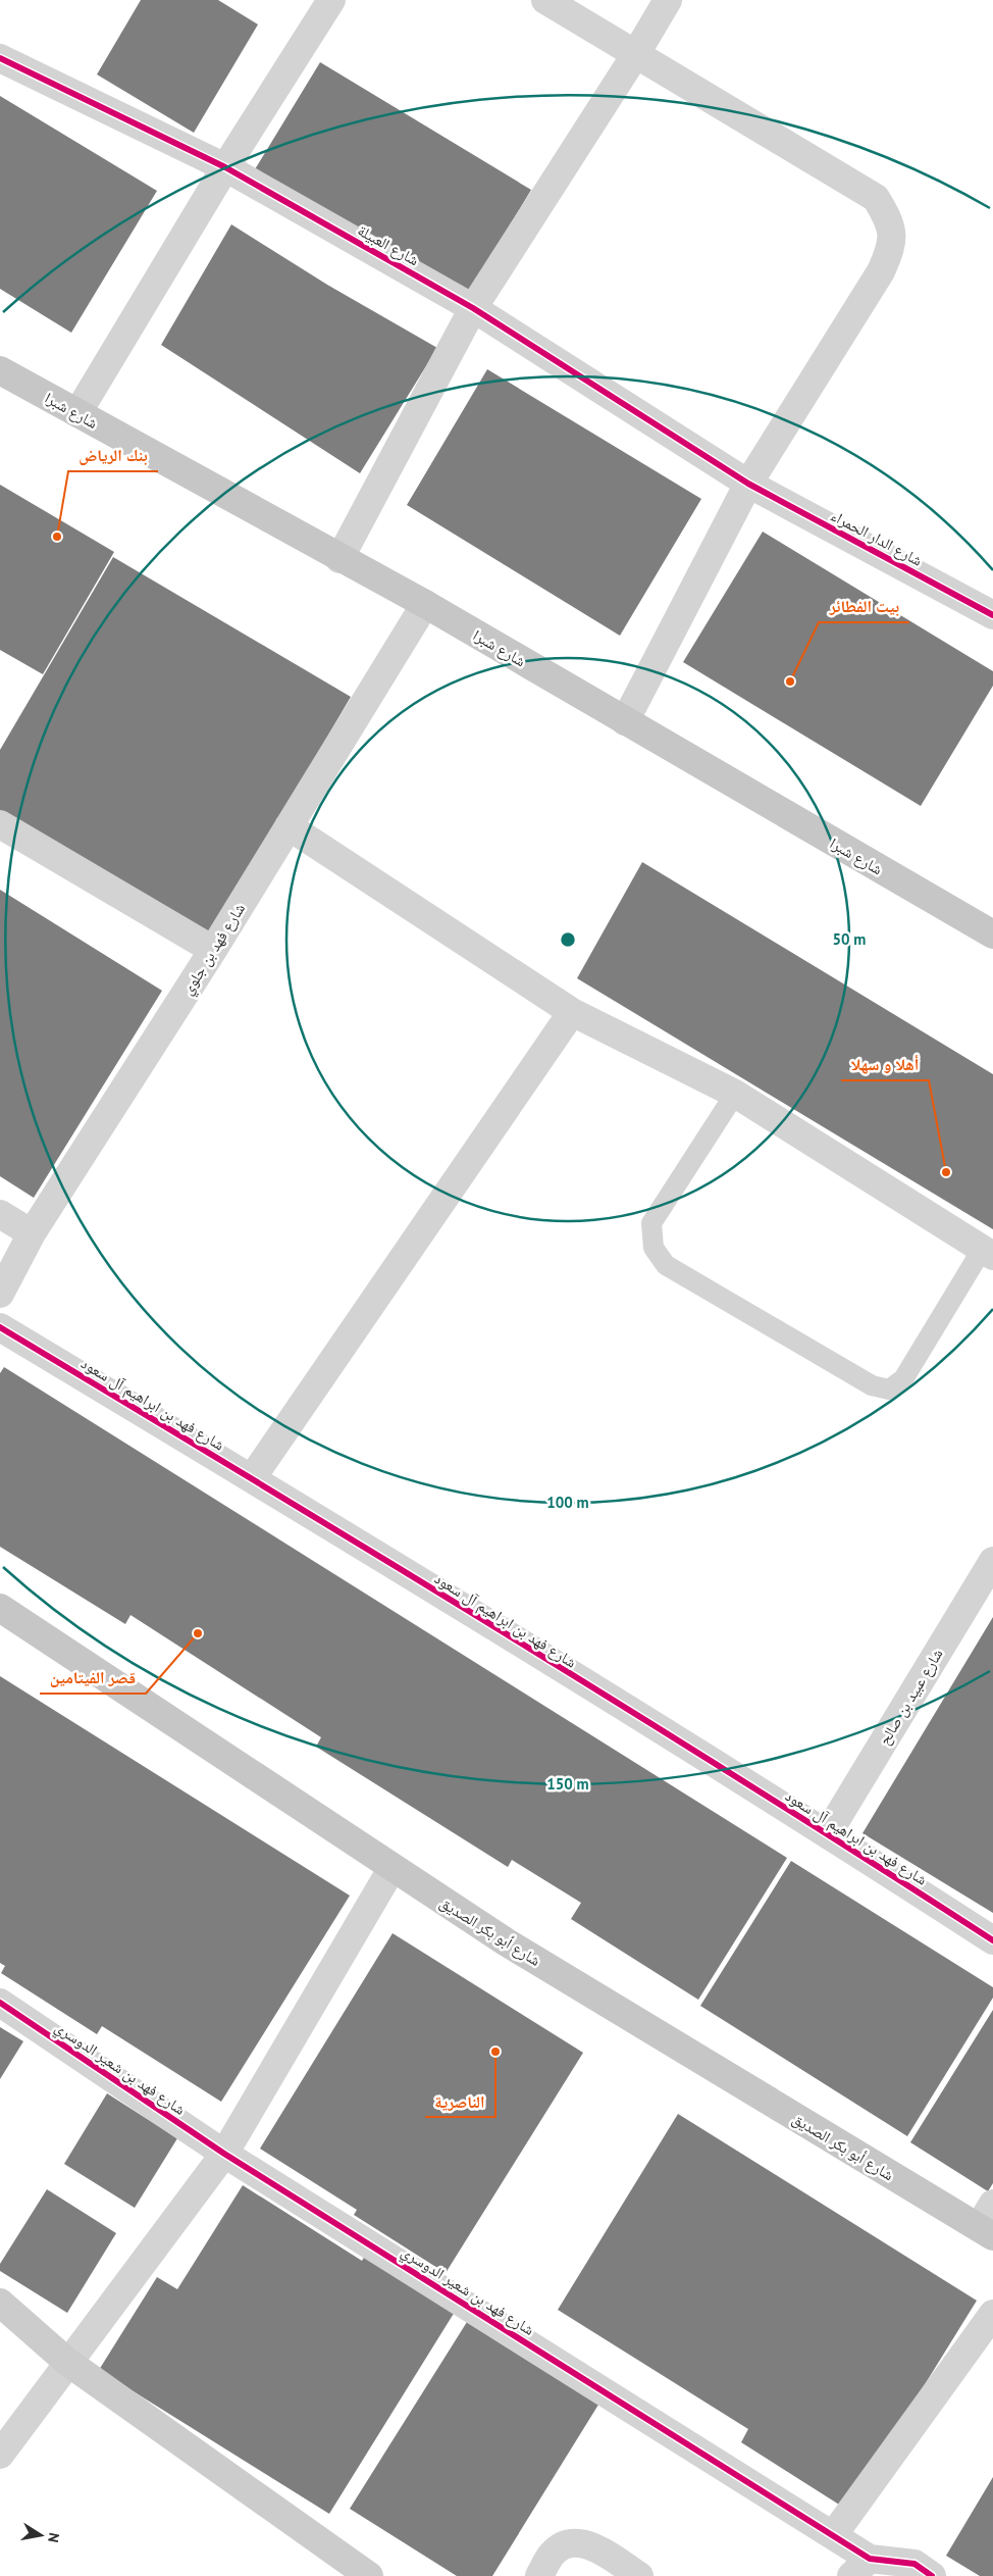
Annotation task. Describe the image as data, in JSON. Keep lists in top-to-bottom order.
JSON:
{
  "streets": {
    "main road": ["شارع شبرا", "شارع أبو بكر الصديق"],
    "street": [
      "شارع العبيلة",
      "شارع الدار الحمراء",
      "شارع فهد بن جلوي",
      "شارع فهد بن ابراهيم آل سعود",
      "شارع عبيد بن صالح",
      "شارع فهد بن شعير الدوسري"
    ]
  },
  "crossings": [
    ["شارع العبيلة", "شارع الدار الحمراء"],
    ["شارع شبرا", "شارع فهد بن جلوي"],
    ["شارع فهد بن ابراهيم آل سعود", "شارع عبيد بن صالح"]
  ],
  "places": [
    "بنك الرياض",
    "بيت الفطائر",
    "أهلا و سهلا",
    "قصر الفيتامين",
    "الناصرية"
  ],
  "north": "right",
  "rings": ["50 m", "100 m", "150 m"]
}
